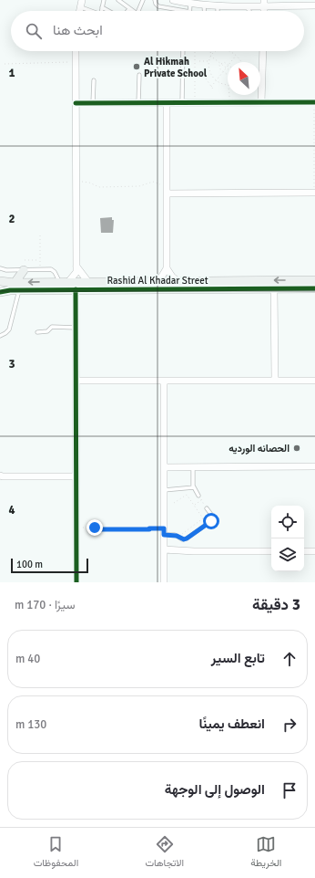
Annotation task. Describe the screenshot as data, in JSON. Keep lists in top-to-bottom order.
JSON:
{
  "streets": {
    "street": ["Rashid Al Khadar Street"]
  },
  "places": ["Al Hikmah Private School", "الحصانه الورديه"],
  "scale_bar": "100 m",
  "north": "top left",
  "page": {
    "search": "ابحث هنا",
    "scale": "100 m",
    "heading": ["3 دقيقة", "سيرًا · 170 m"],
    "list": [
      ["تابع السير", "40 m"],
      ["انعطف يمينًا", "130 m"],
      "الوصول إلى الوجهة"
    ],
    "nav": ["الخريطة", "الاتجاهات", "المحفوظات"]
  },
  "grid": {
    "rows": [
      "1",
      "2",
      "3",
      "4"
    ]
  }
}
